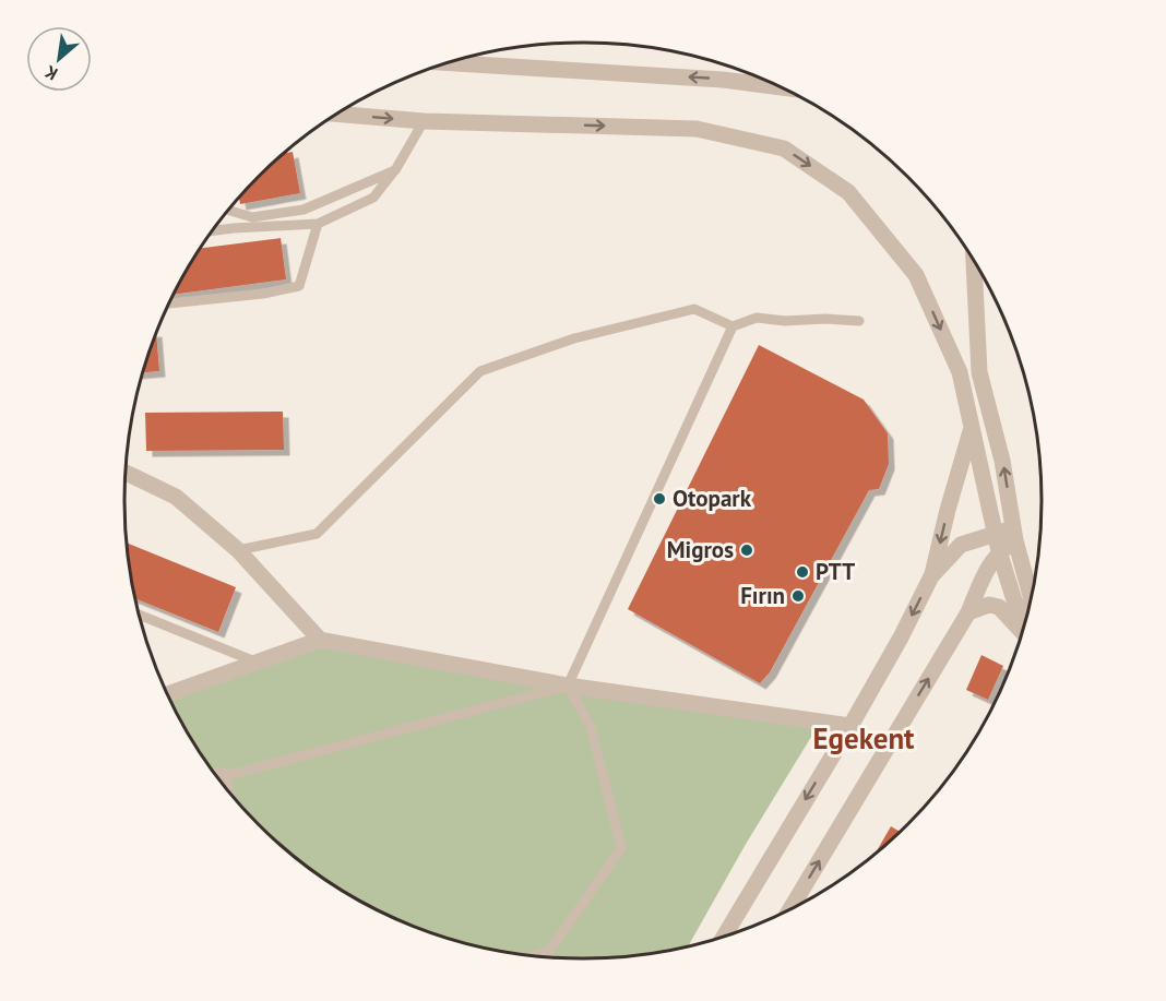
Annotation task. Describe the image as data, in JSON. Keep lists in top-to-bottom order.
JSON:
{
  "districts": ["Egekent"],
  "places": [
    "Otopark",
    "Migros",
    "PTT",
    "Fırın"
  ],
  "north": "bottom left"
}
